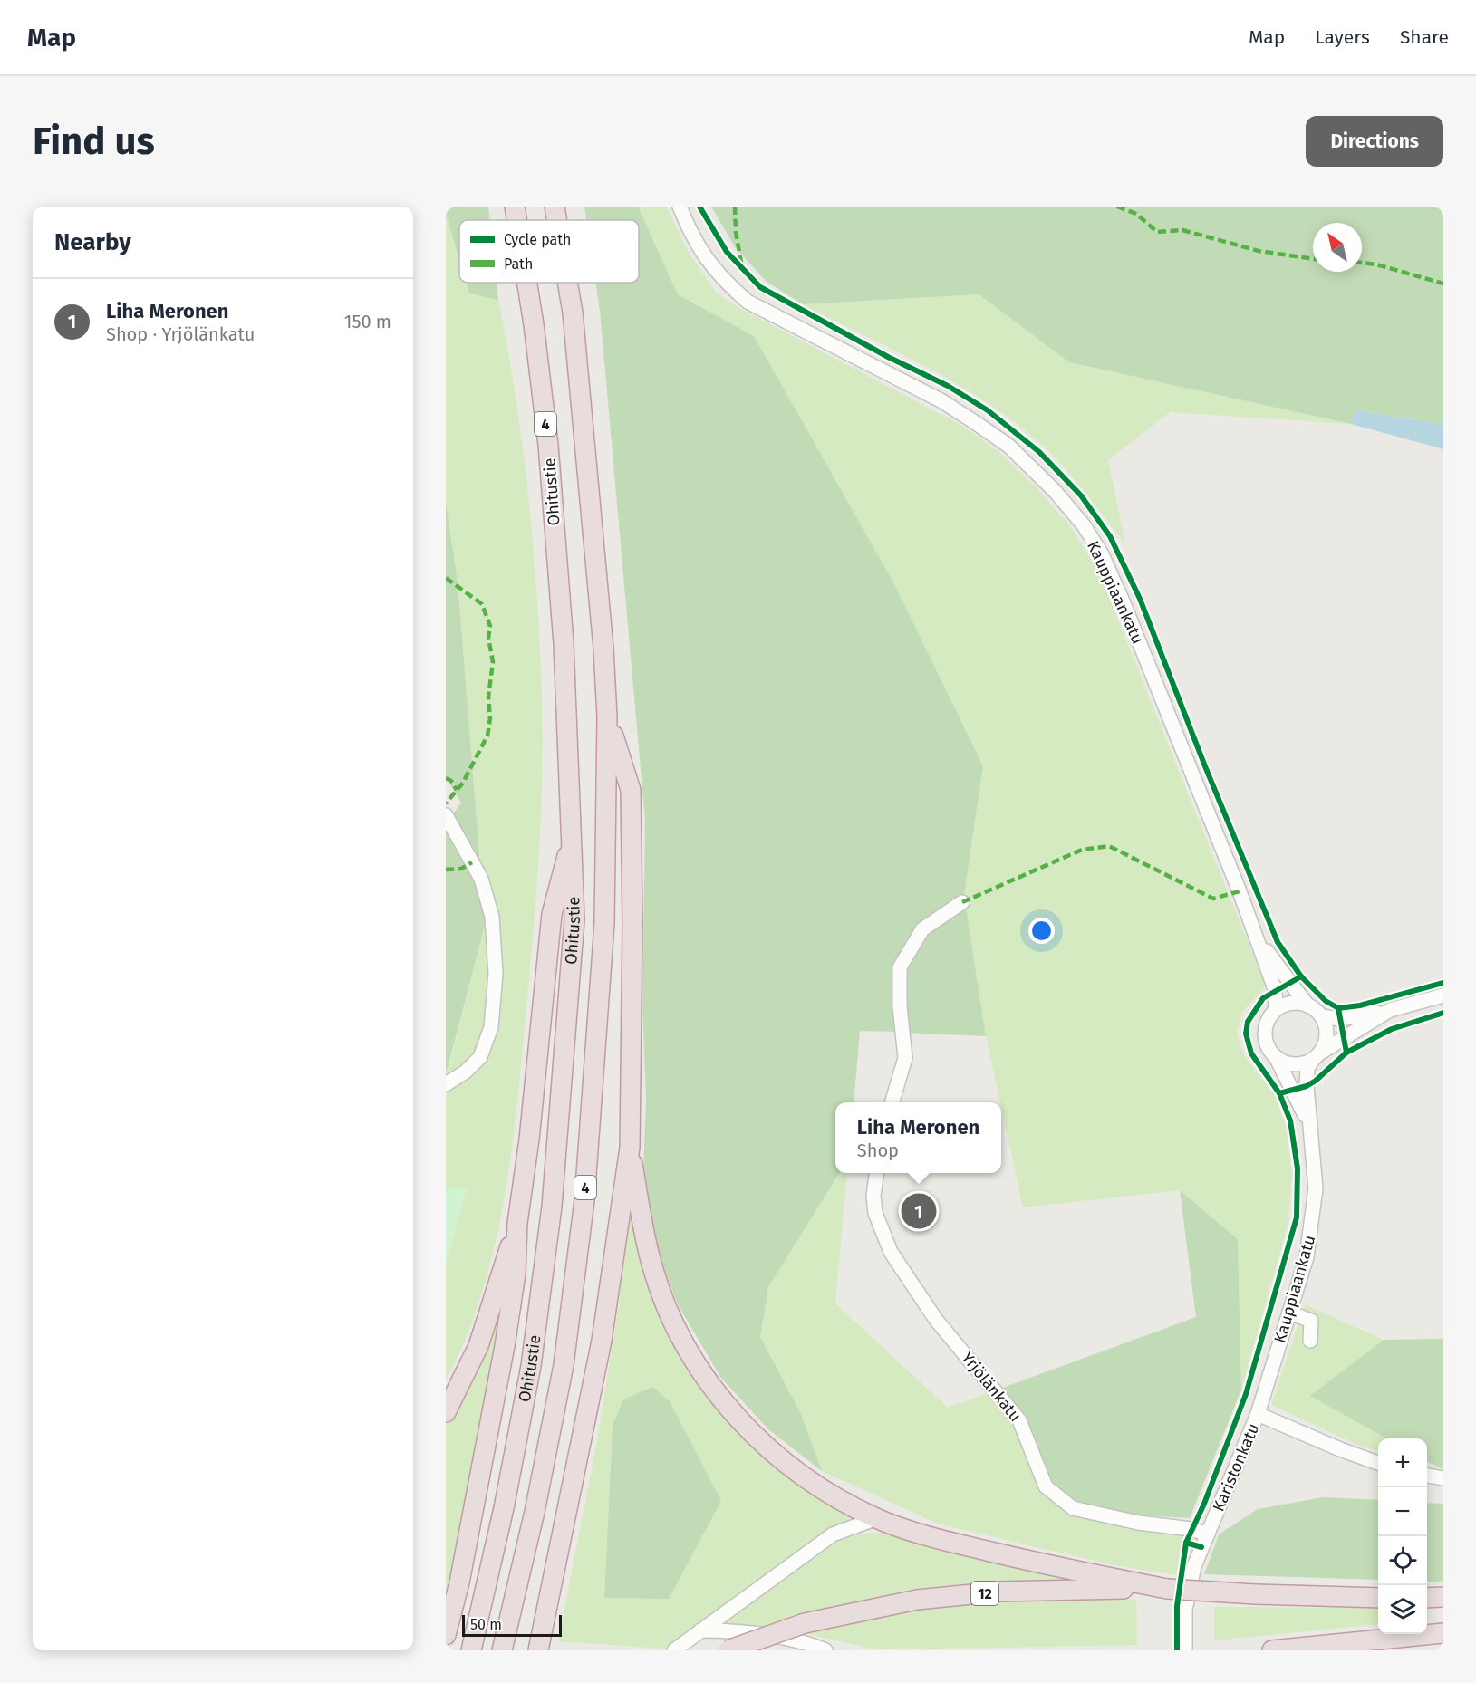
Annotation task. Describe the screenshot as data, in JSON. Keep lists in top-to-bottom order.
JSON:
{
  "streets": {
    "highway": ["4", "Ohitustie", "12"],
    "street": ["Kauppiaankatu", "Yrjölänkatu", "Karistonkatu"]
  },
  "crossings": [
    ["Kauppiaankatu", "Karistonkatu"],
    ["Yrjölänkatu", "Karistonkatu"]
  ],
  "legend": ["Cycle path", "Path"],
  "scale_bar": "50 m",
  "north": "top left",
  "page": {
    "header": "Map",
    "nav": ["Map", "Layers", "Share"],
    "buttons": "Directions",
    "title": "Find us",
    "heading": "Nearby",
    "list": [
      {
        "mark": "1",
        "name": "Liha Meronen",
        "note": "Shop · Yrjölänkatu",
        "value": "150 m"
      }
    ],
    "popup": ["Liha Meronen", "Shop"],
    "pins": "1",
    "map_buttons": ["+", "−"],
    "scale": "50 m"
  }
}
